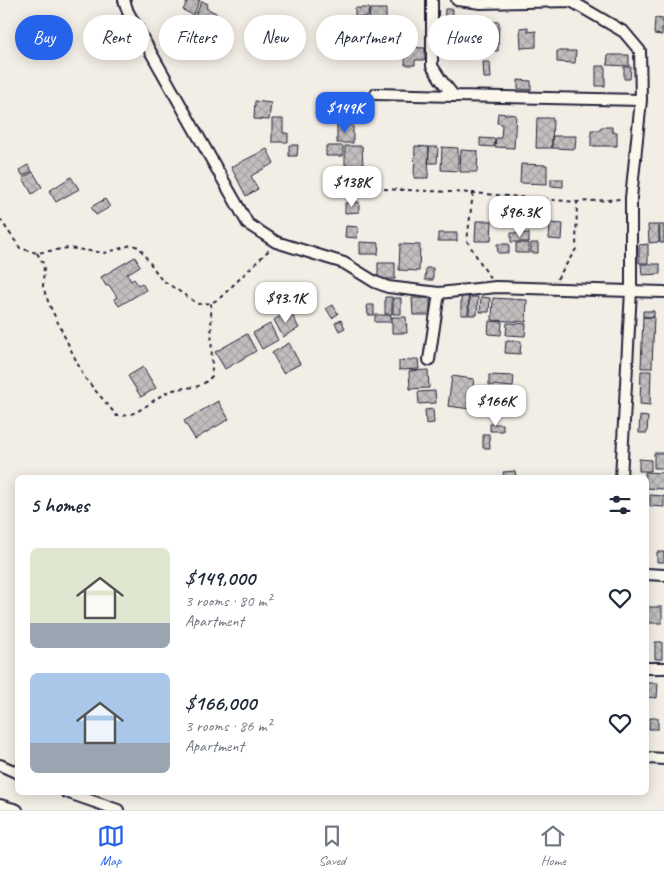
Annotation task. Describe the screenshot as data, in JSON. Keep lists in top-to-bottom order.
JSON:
{
  "page": {
    "chip": [
      "Buy",
      "Rent",
      "Filters",
      "New",
      "Apartment",
      "House"
    ],
    "price": [
      "$149K",
      "$138K",
      "$96.3K",
      "$93.1K",
      "$166K"
    ],
    "heading": "5 homes",
    "list": [
      {
        "name": "$149,000",
        "note": "3 rooms · 80 m² · Apartment"
      },
      {
        "name": "$166,000",
        "note": "3 rooms · 86 m² · Apartment"
      }
    ],
    "tabs": ["Map", "Saved", "Home"]
  }
}
